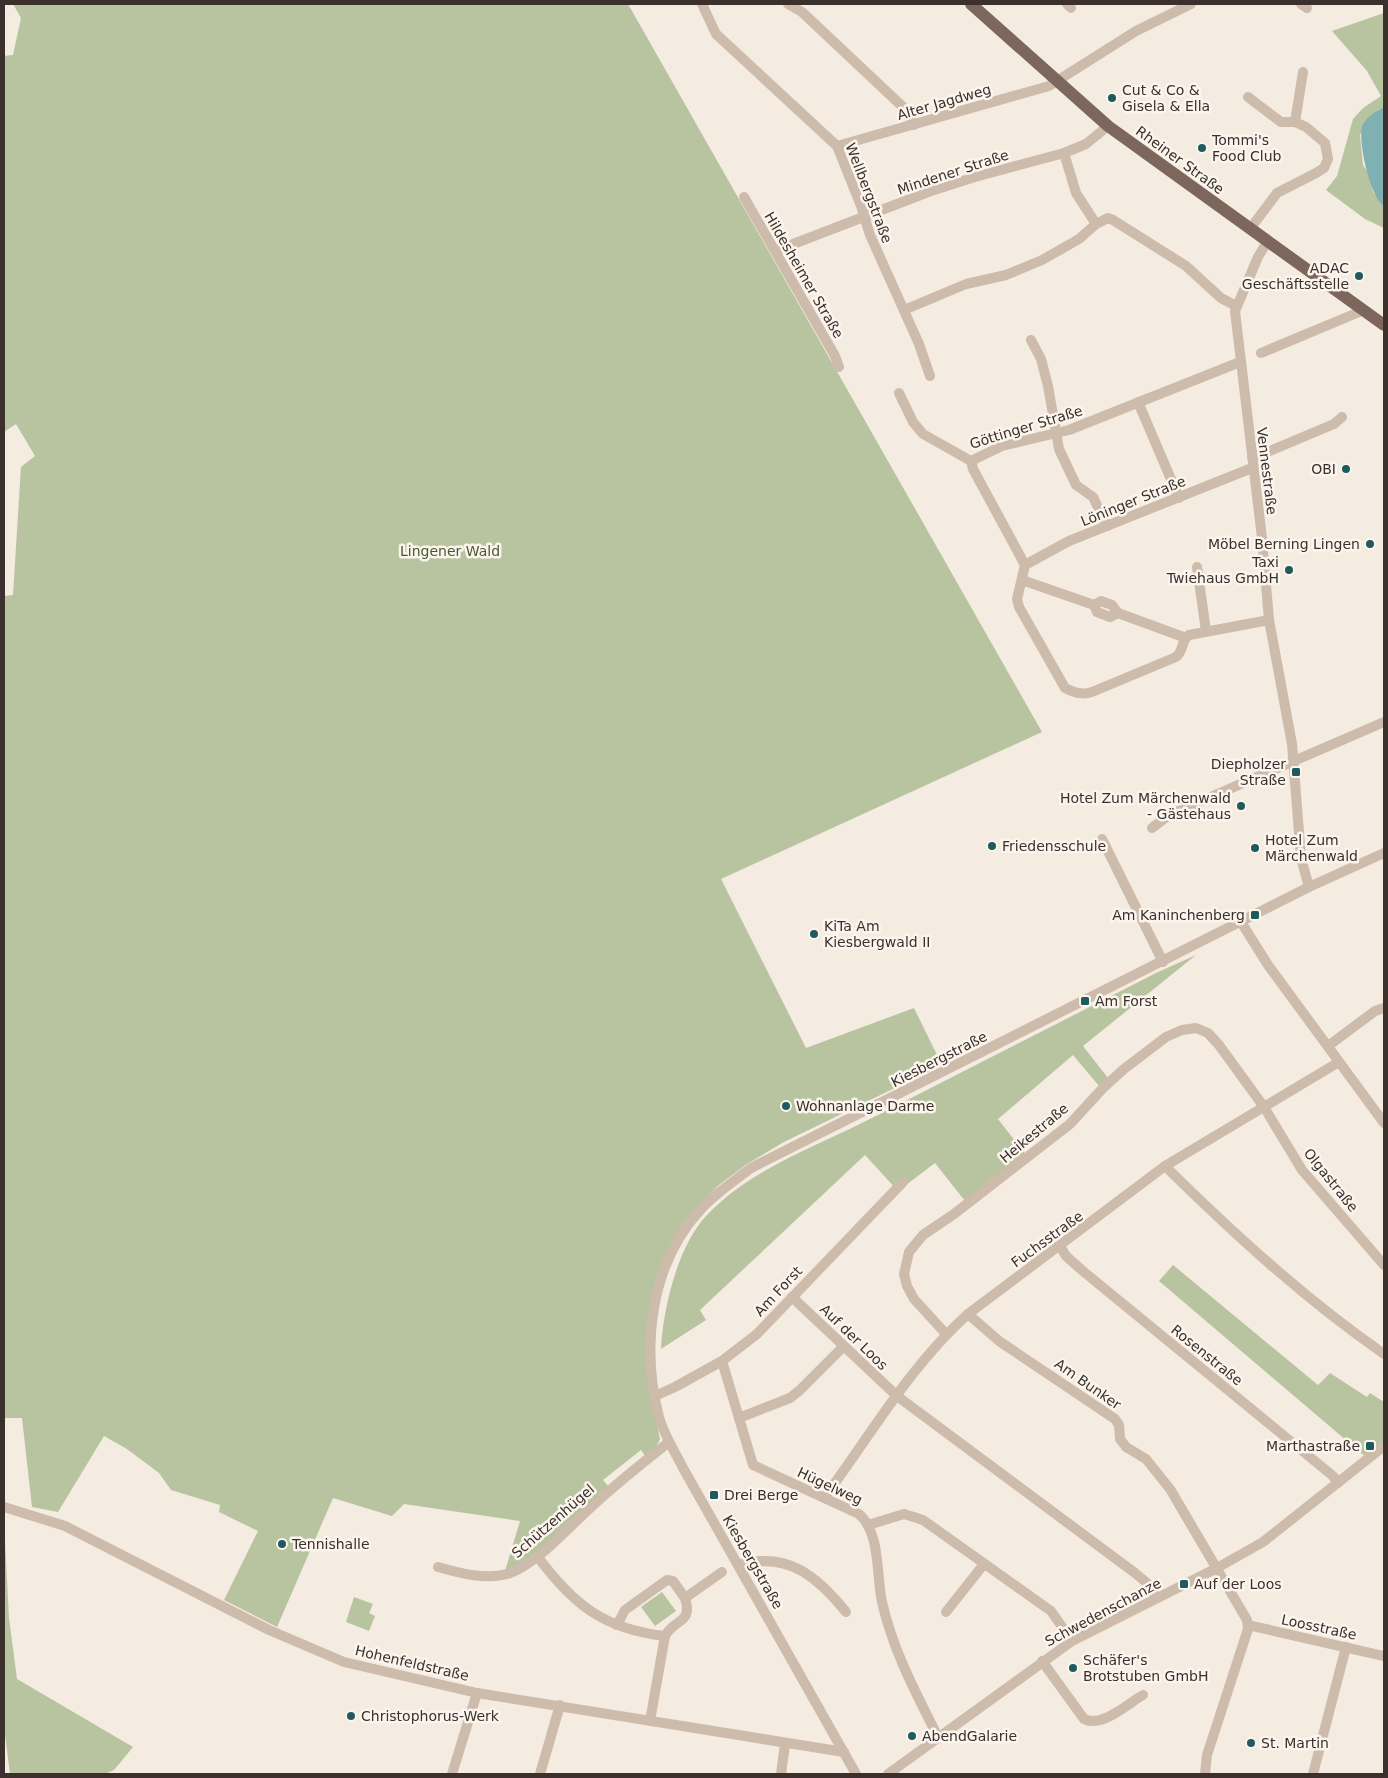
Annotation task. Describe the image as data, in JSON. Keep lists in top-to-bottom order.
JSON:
{
  "streets": {
    "main road": ["Rheiner Straße"],
    "street": [
      "Alter Jagdweg",
      "Mindener Straße",
      "Wellbergstraße",
      "Hildesheimer Straße",
      "Göttinger Straße",
      "Vennestraße",
      "Löninger Straße",
      "Kiesbergstraße",
      "Heikestraße",
      "Olgastraße",
      "Fuchsstraße",
      "Am Forst",
      "Auf der Loos",
      "Rosenstraße",
      "Am Bunker",
      "Hügelweg",
      "Schützenhügel",
      "Schwedenschanze",
      "Loosstraße",
      "Hohenfeldstraße"
    ]
  },
  "crossings": [
    ["Alter Jagdweg", "Rheiner Straße"],
    ["Alter Jagdweg", "Wellbergstraße"],
    ["Rheiner Straße", "Mindener Straße"],
    ["Rheiner Straße", "Vennestraße"],
    ["Mindener Straße", "Wellbergstraße"],
    ["Mindener Straße", "Hildesheimer Straße"],
    ["Göttinger Straße", "Vennestraße"],
    ["Vennestraße", "Löninger Straße"],
    ["Vennestraße", "Kiesbergstraße"],
    ["Kiesbergstraße", "Am Forst"],
    ["Kiesbergstraße", "Schützenhügel"],
    ["Kiesbergstraße", "Hohenfeldstraße"],
    ["Heikestraße", "Olgastraße"],
    ["Heikestraße", "Fuchsstraße"],
    ["Olgastraße", "Fuchsstraße"],
    ["Fuchsstraße", "Auf der Loos"],
    ["Fuchsstraße", "Rosenstraße"],
    ["Fuchsstraße", "Am Bunker"],
    ["Fuchsstraße", "Hügelweg"],
    ["Am Forst", "Auf der Loos"],
    ["Am Forst", "Hügelweg"],
    ["Auf der Loos", "Schwedenschanze"],
    ["Rosenstraße", "Schwedenschanze"],
    ["Am Bunker", "Schwedenschanze"],
    ["Am Bunker", "Loosstraße"],
    ["Hügelweg", "Schwedenschanze"]
  ],
  "parks": ["Lingener Wald"],
  "places": {
    "other": [
      "Cut & Co & Gisela & Ella",
      "Tommi's Food Club",
      "ADAC Geschäftsstelle",
      "OBI",
      "Möbel Berning Lingen",
      "Taxi Twiehaus GmbH",
      "Hotel Zum Märchenwald - Gästehaus",
      "Friedensschule",
      "Hotel Zum Märchenwald",
      "KiTa Am Kiesbergwald II",
      "Wohnanlage Darme",
      "Tennishalle",
      "Schäfer's Brotstuben GmbH",
      "Christophorus-Werk",
      "AbendGalarie",
      "St. Martin"
    ],
    "transit": [
      "Diepholzer Straße",
      "Am Kaninchenberg",
      "Am Forst",
      "Marthastraße",
      "Drei Berge",
      "Auf der Loos"
    ]
  }
}
